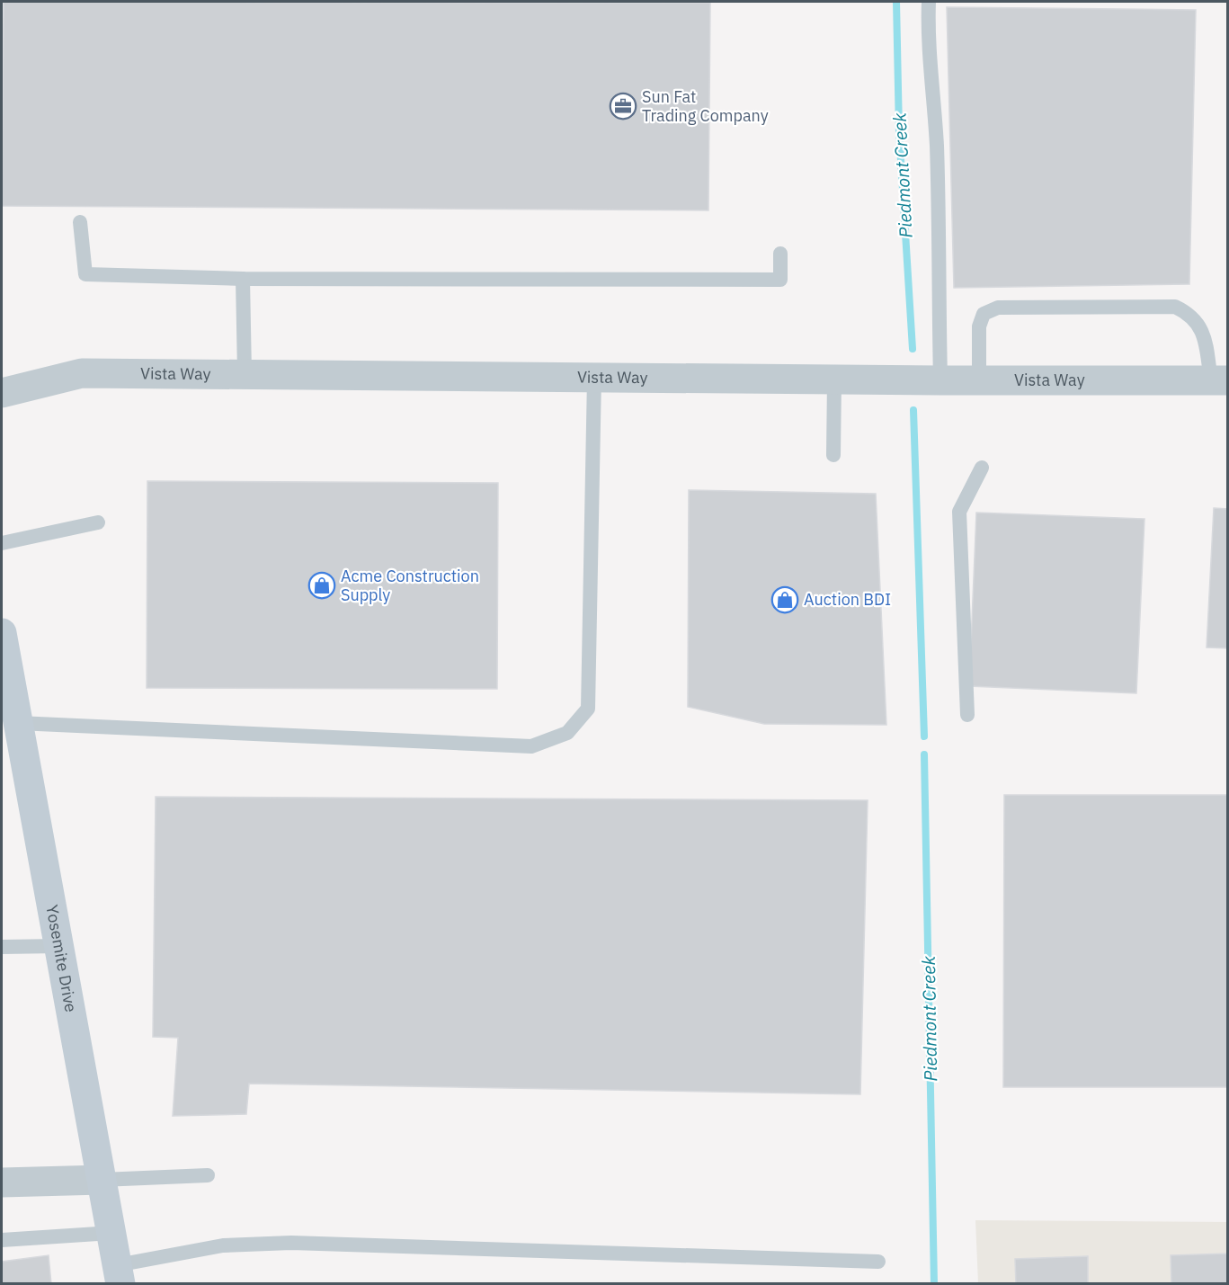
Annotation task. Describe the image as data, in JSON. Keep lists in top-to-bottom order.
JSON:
{
  "streets": {
    "main road": ["Yosemite Drive"],
    "street": ["Vista Way"]
  },
  "water": ["Piedmont Creek"],
  "places": {
    "office": ["Sun Fat Trading Company"],
    "shop": ["Acme Construction Supply", "Auction BDI"]
  }
}
